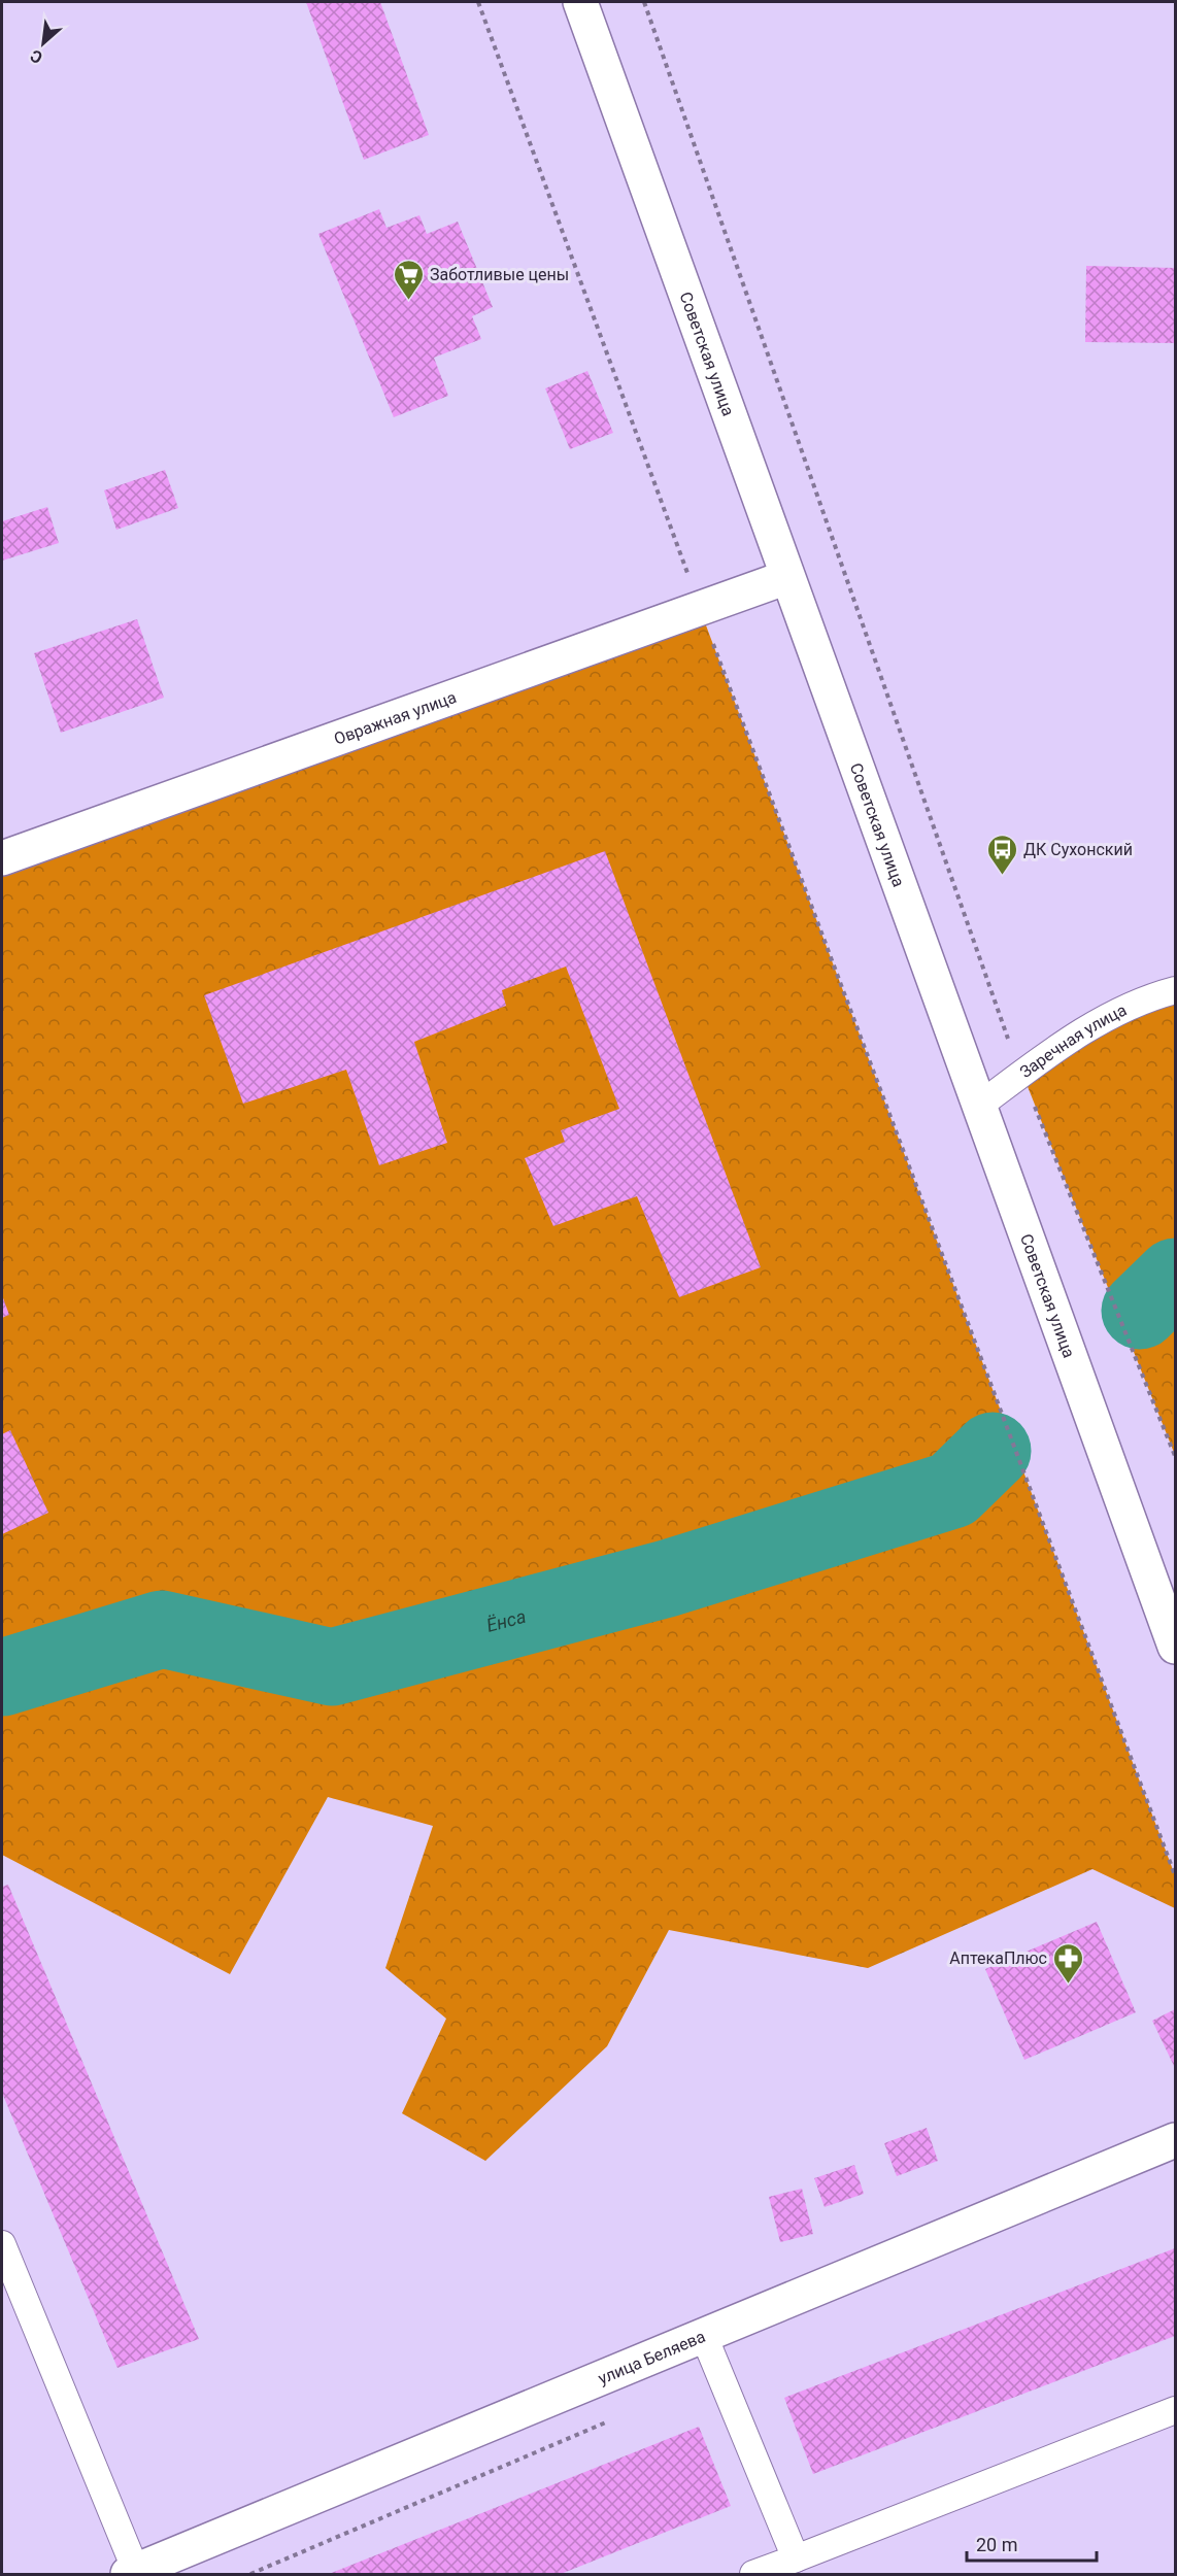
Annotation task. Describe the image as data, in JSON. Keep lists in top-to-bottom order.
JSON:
{
  "streets": {
    "street": ["Советская улица", "Овражная улица", "улица Беляева"],
    "lane": ["Заречная улица"]
  },
  "crossings": [
    ["Советская улица", "Овражная улица"],
    ["Советская улица", "Заречная улица"]
  ],
  "water": ["Ёнса"],
  "places": {
    "supermarket": ["Заботливые цены"],
    "bus stop": ["ДК Сухонский"],
    "pharmacy": ["АптекаПлюс"]
  },
  "scale_bar": "20 m",
  "north": "bottom left"
}
